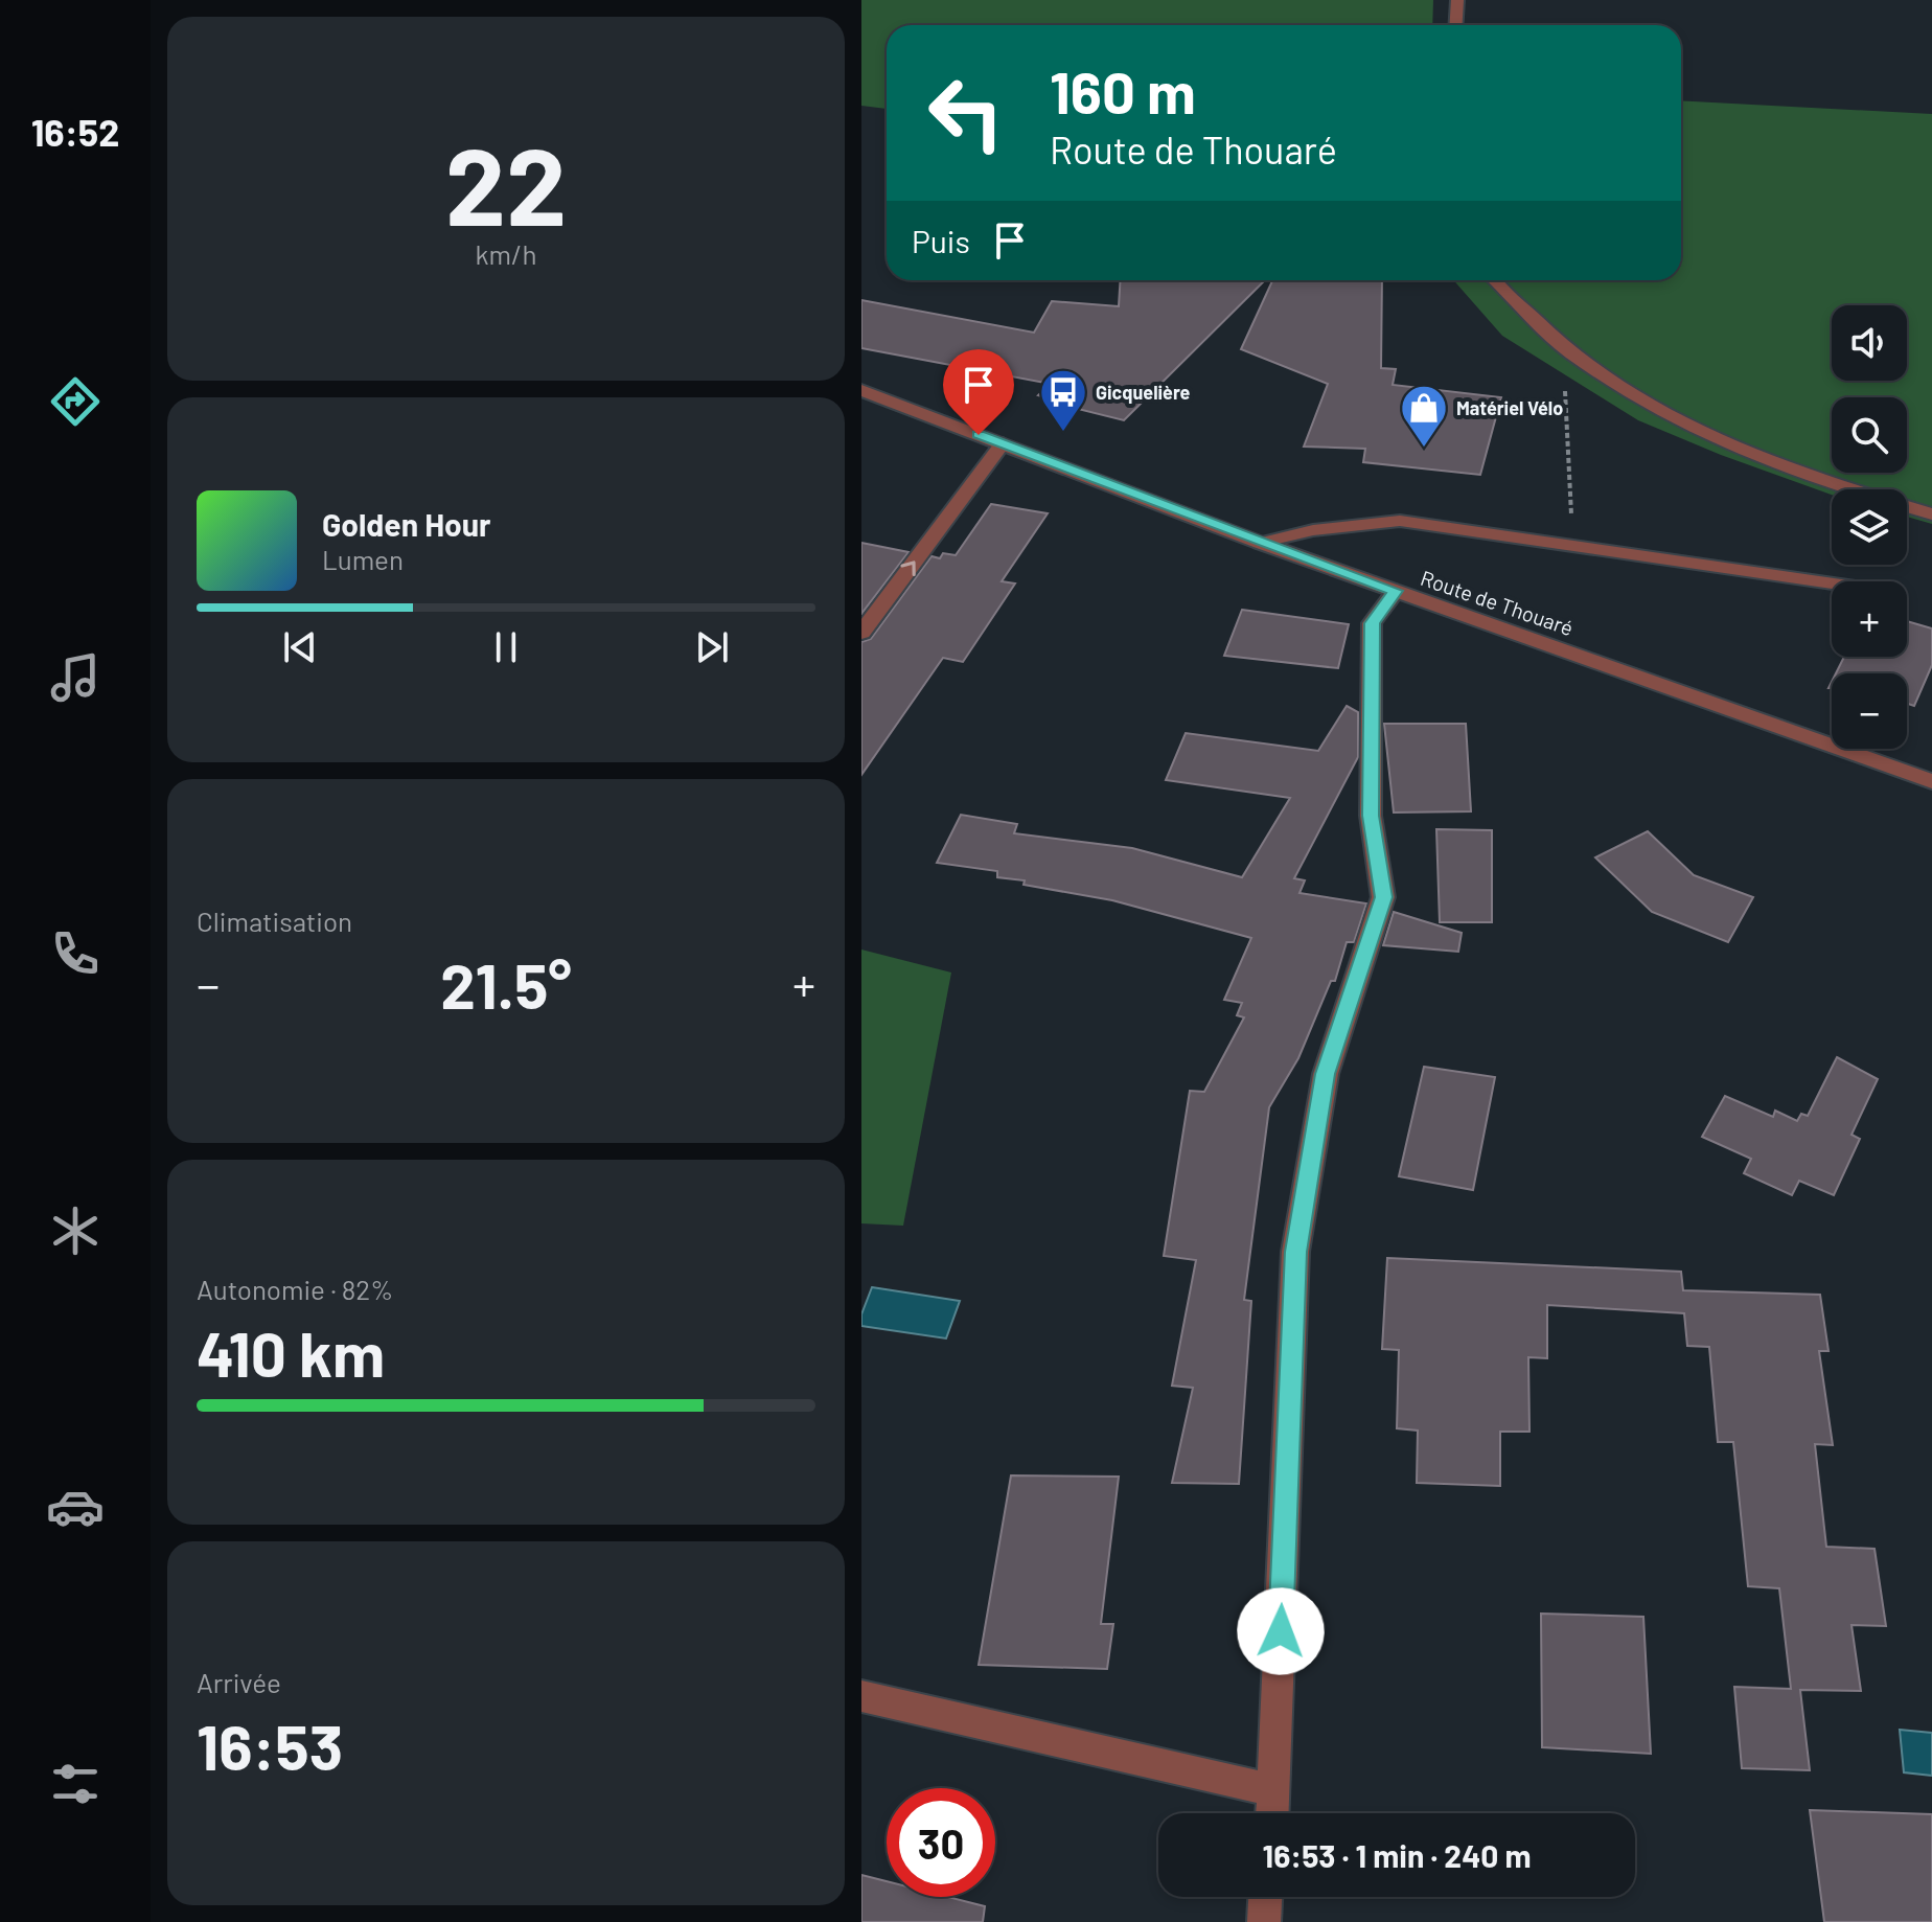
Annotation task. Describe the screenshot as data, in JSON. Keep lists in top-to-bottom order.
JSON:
{
  "streets": {
    "street": ["Route de Thouaré"]
  },
  "places": {
    "bus stop": ["Gicquelière"],
    "shop": ["Matériel Vélo"]
  },
  "page": {
    "tabs": "16:52",
    "tile": [
      ["22", "km/h"],
      "Climatisation",
      ["Autonomie · 82%", "410 km"],
      ["Arrivée", "16:53"]
    ],
    "turn": ["160 m", "Route de Thouaré"],
    "then": "Puis",
    "map_buttons": ["+", "−"],
    "song": ["Golden Hour", "Lumen"],
    "heat": ["−", "21.5°", "+"],
    "limit": "30",
    "trip": "16:53 · 1 min · 240 m"
  }
}
